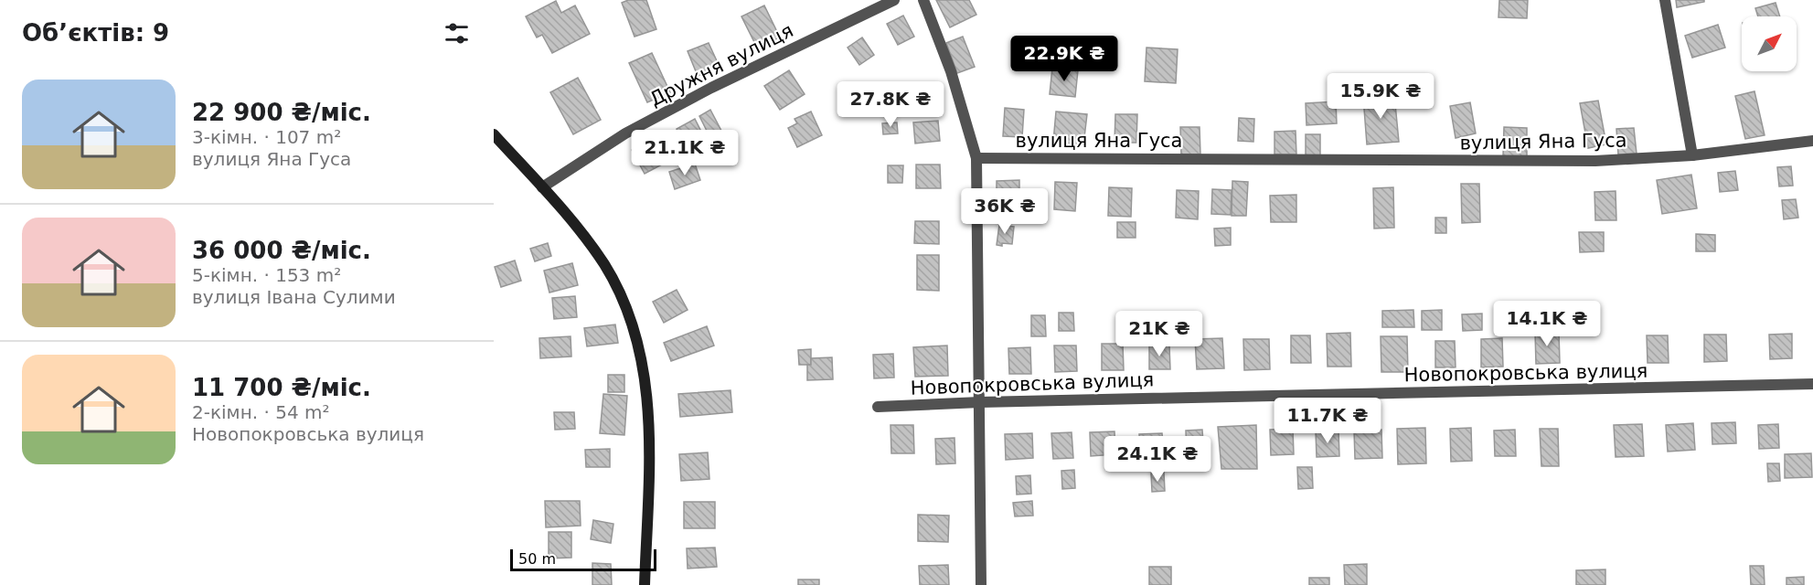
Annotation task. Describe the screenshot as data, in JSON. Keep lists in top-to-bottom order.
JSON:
{
  "streets": {
    "street": ["Дружня вулиця", "вулиця Яна Гуса", "Новопокровська вулиця"]
  },
  "scale_bar": "50 m",
  "north": "top right",
  "page": {
    "heading": "Об’єктів: 9",
    "price": [
      "22.9K ₴",
      "15.9K ₴",
      "27.8K ₴",
      "21.1K ₴",
      "36K ₴",
      "14.1K ₴",
      "21K ₴",
      "11.7K ₴",
      "24.1K ₴"
    ],
    "list": [
      {
        "name": "22 900 ₴/міс.",
        "note": "3-кімн. · 107 m² · вулиця Яна Гуса"
      },
      {
        "name": "36 000 ₴/міс.",
        "note": "5-кімн. · 153 m² · вулиця Івана Сулими"
      },
      {
        "name": "11 700 ₴/міс.",
        "note": "2-кімн. · 54 m² · Новопокровська вулиця"
      }
    ],
    "scale": "50 m"
  }
}
